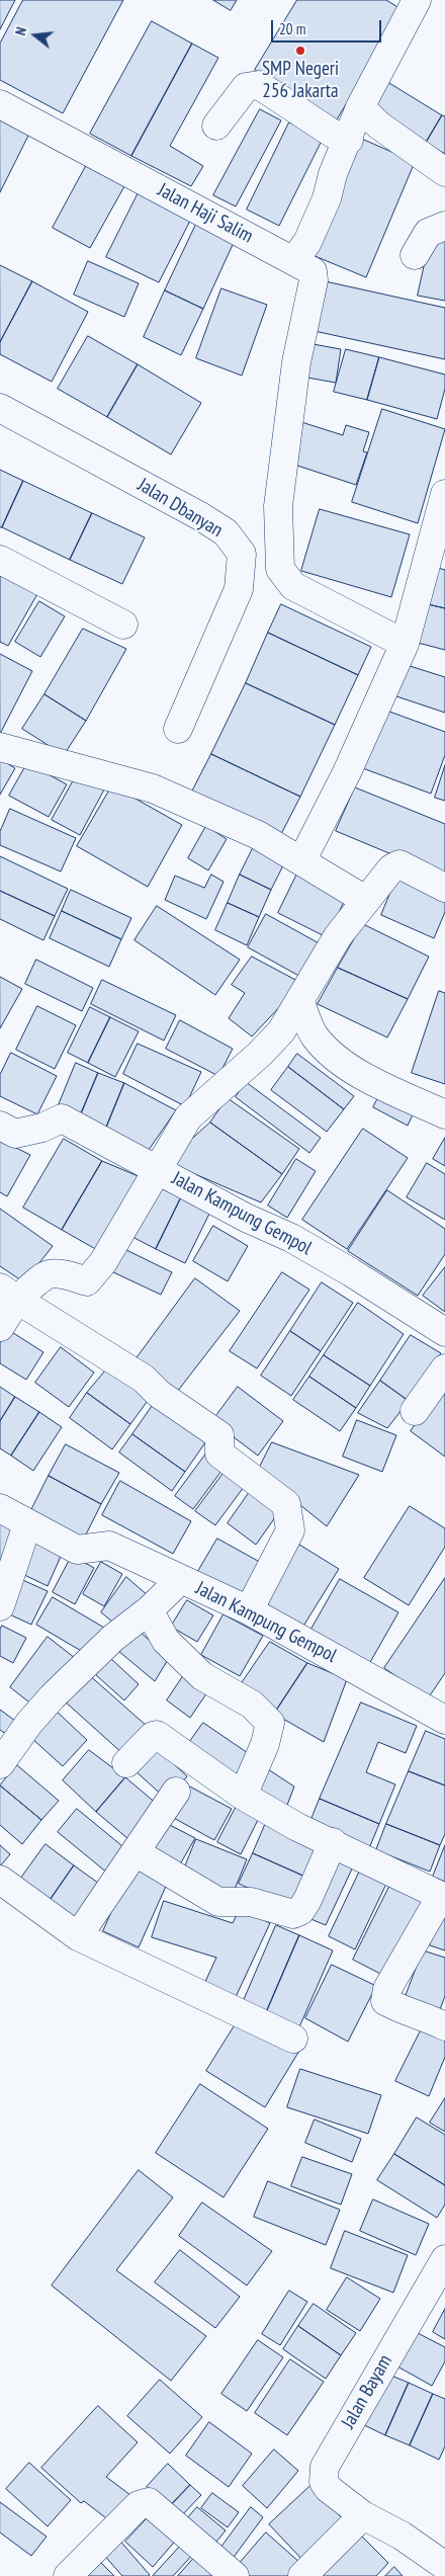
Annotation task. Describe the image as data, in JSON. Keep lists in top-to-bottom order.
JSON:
{
  "streets": {
    "street": [
      "Jalan Haji Salim",
      "Jalan Dbanyan",
      "Jalan Kampung Gempol",
      "Jalan Bayam"
    ]
  },
  "places": ["SMP Negeri 256 Jakarta"],
  "scale_bar": "20 m",
  "north": "left"
}
